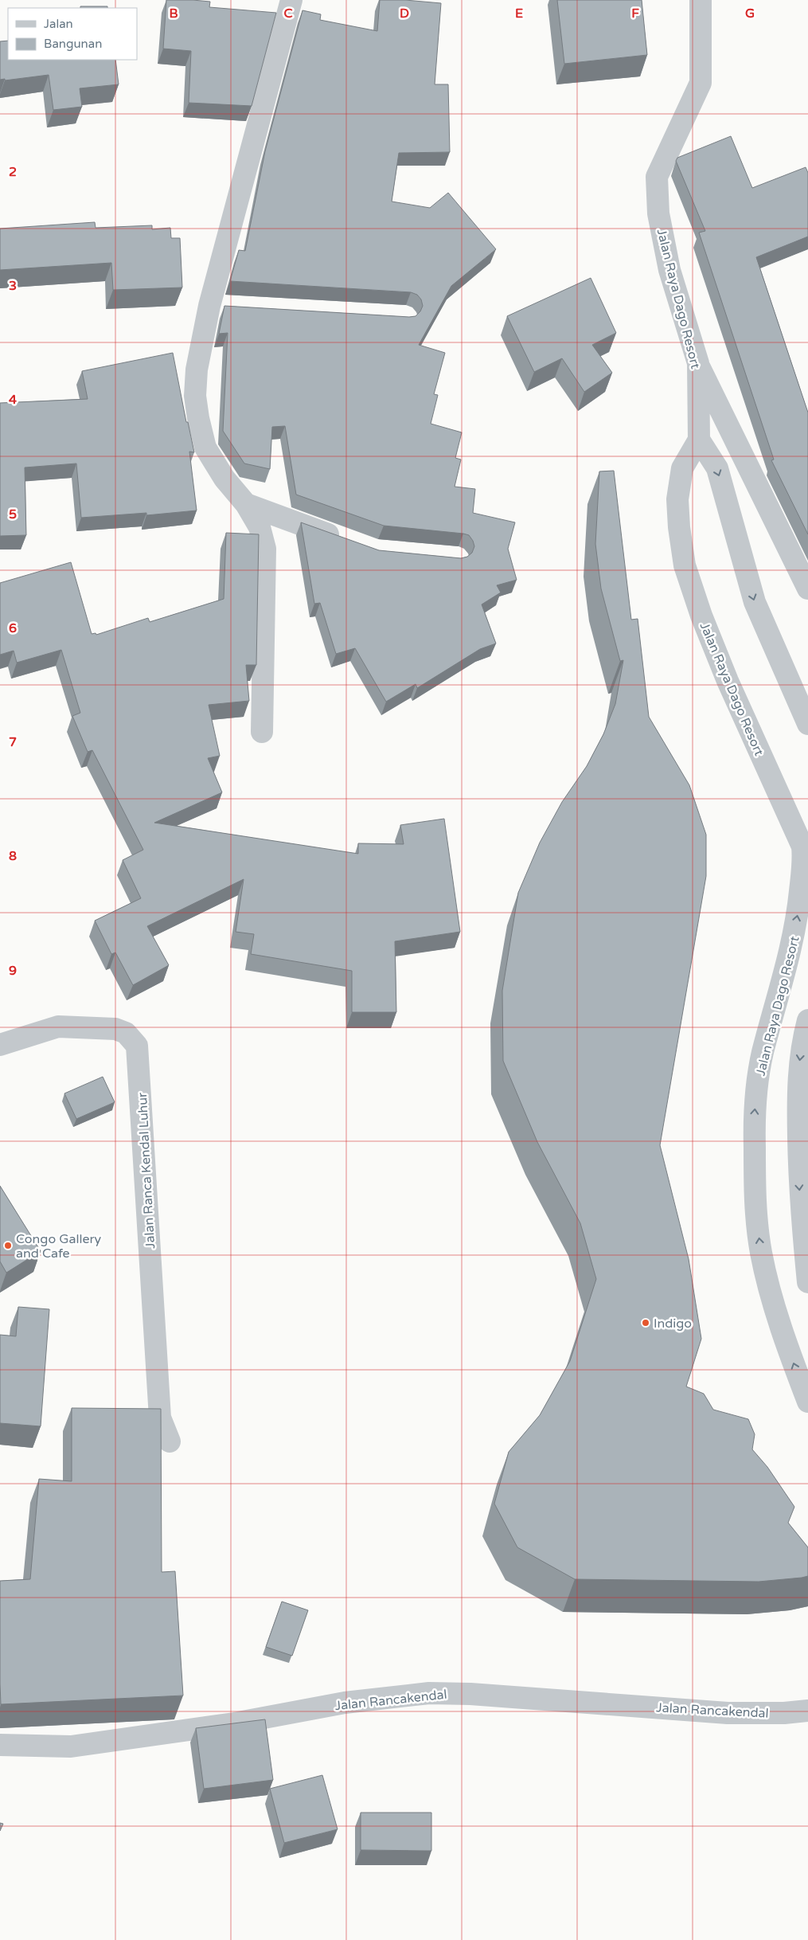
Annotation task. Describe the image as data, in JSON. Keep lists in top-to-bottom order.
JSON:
{
  "streets": {
    "street": ["Jalan Raya Dago Resort", "Jalan Ranca Kendal Luhur", "Jalan Rancakendal"]
  },
  "places": ["Congo Gallery and Cafe", "Indigo"],
  "legend": ["Jalan", "Bangunan"],
  "grid": {
    "columns": [
      "B",
      "C",
      "D",
      "E",
      "F",
      "G"
    ],
    "rows": [
      "2",
      "3",
      "4",
      "5",
      "6",
      "7",
      "8",
      "9"
    ]
  }
}
